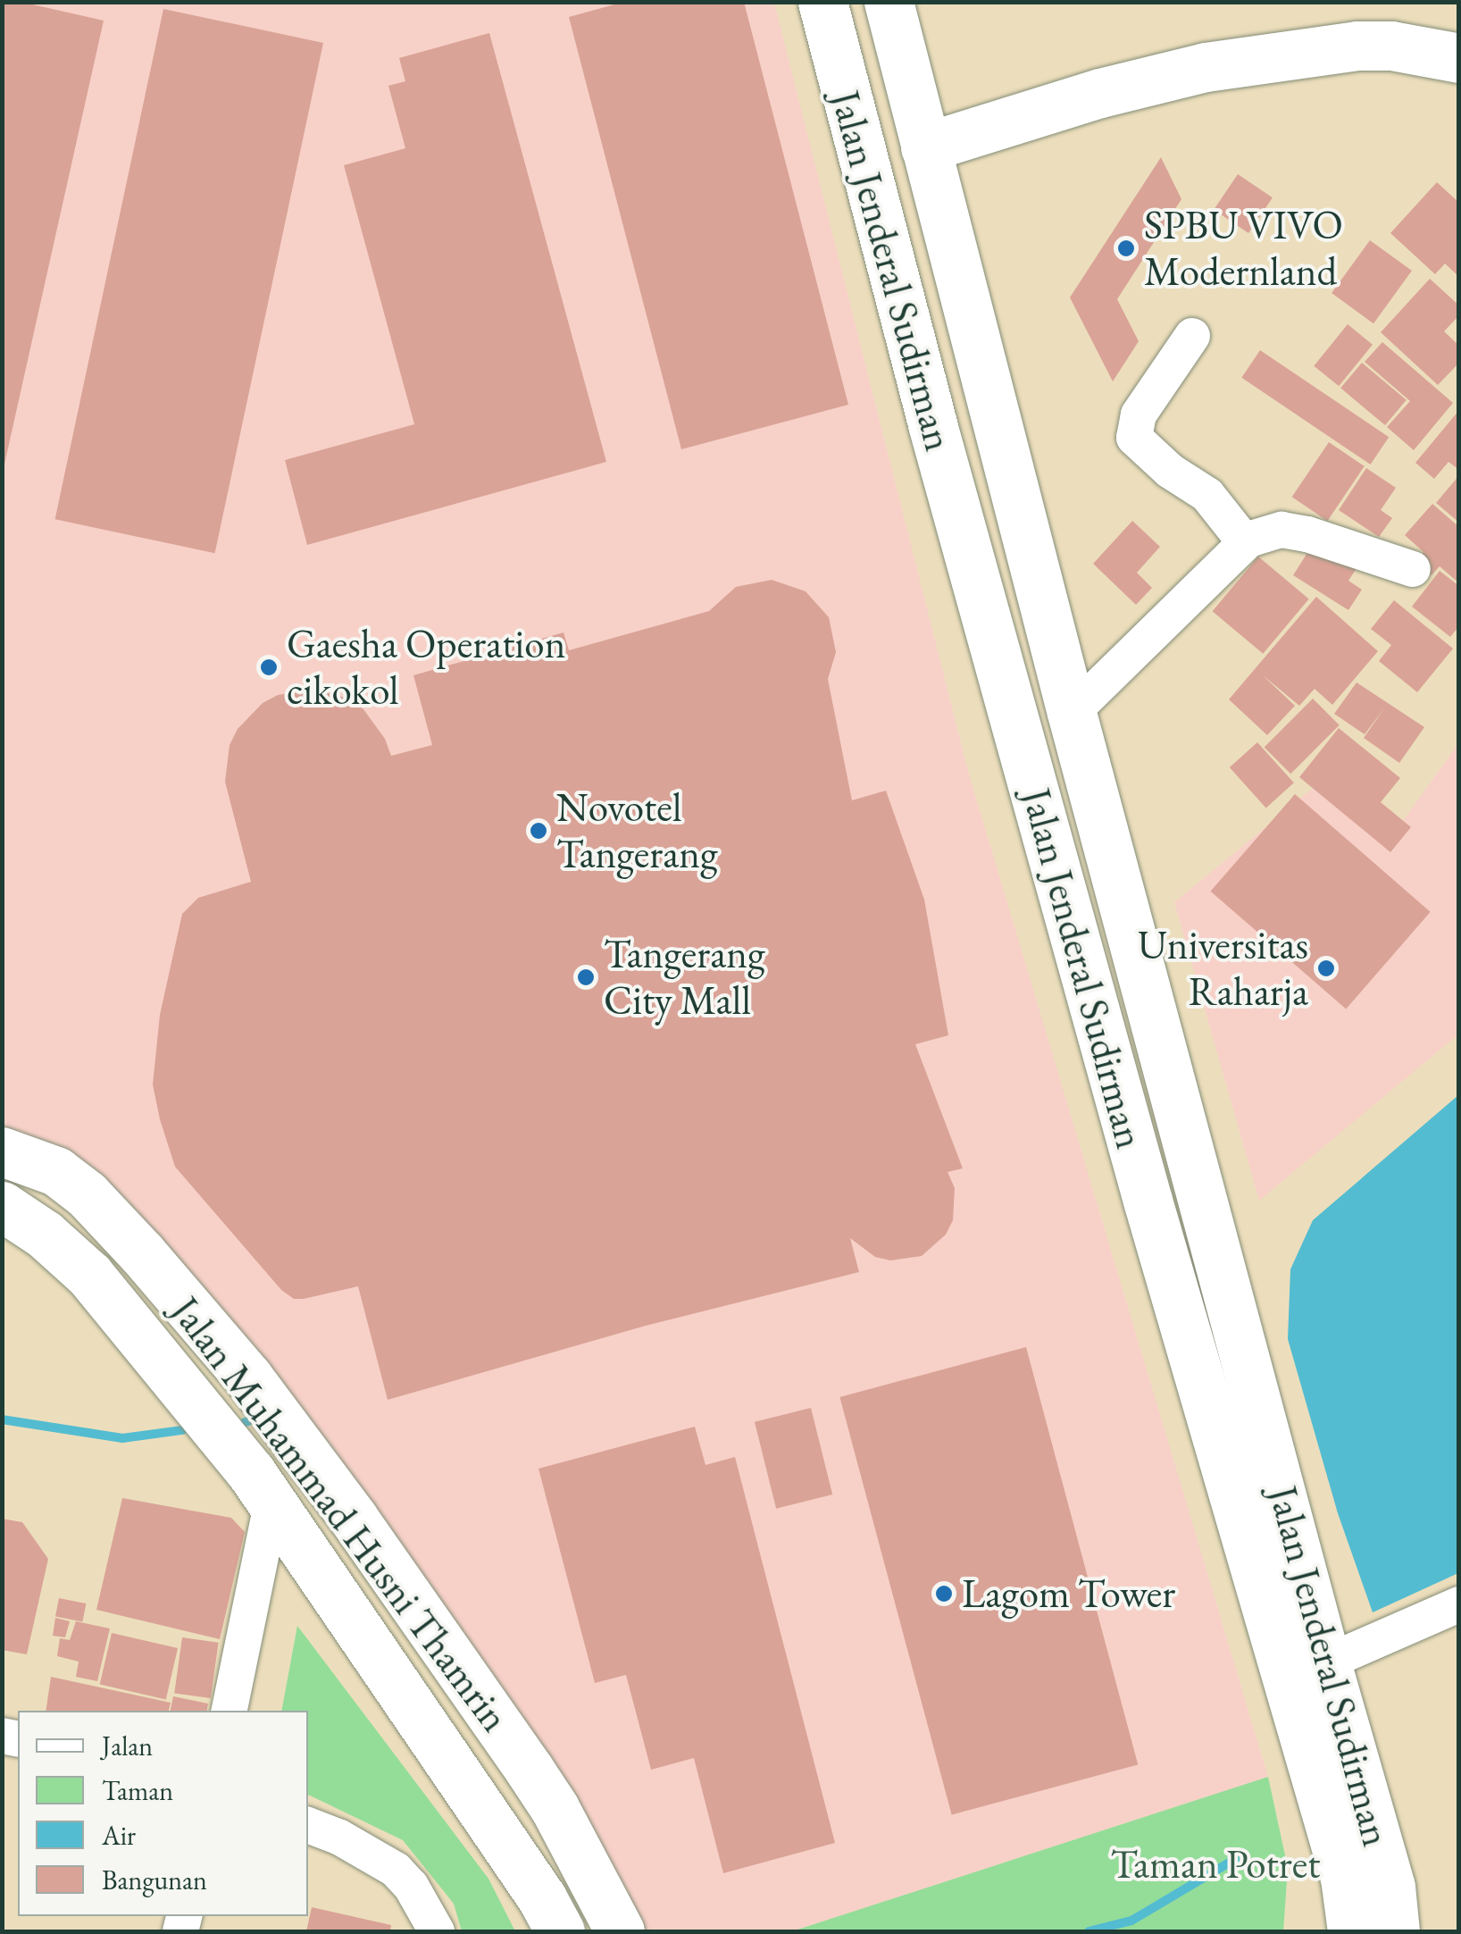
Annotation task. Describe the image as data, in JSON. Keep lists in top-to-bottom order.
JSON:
{
  "streets": {
    "main road": ["Jalan Jenderal Sudirman", "Jalan Muhammad Husni Thamrin"]
  },
  "parks": ["Taman Potret"],
  "places": [
    "SPBU VIVO Modernland",
    "Gaesha Operation cikokol",
    "Novotel Tangerang",
    "Universitas Raharja",
    "Tangerang City Mall",
    "Lagom Tower"
  ],
  "legend": [
    "Jalan",
    "Taman",
    "Air",
    "Bangunan"
  ]
}
